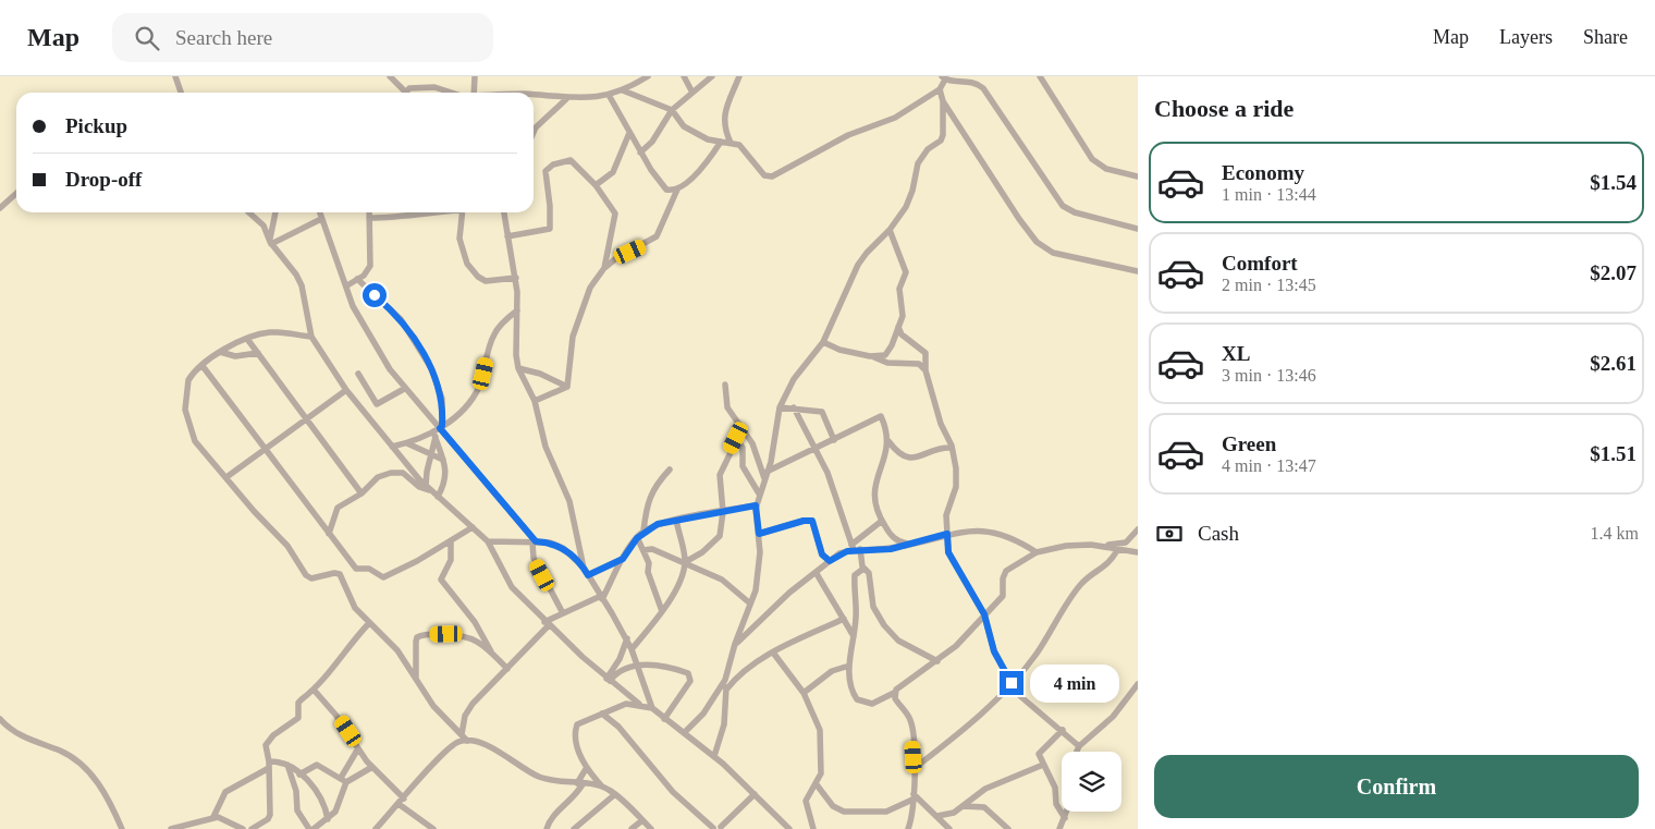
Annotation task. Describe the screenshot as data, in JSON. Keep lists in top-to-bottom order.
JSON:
{
  "page": {
    "header": "Map",
    "search": "Search here",
    "nav": ["Map", "Layers", "Share"],
    "heading": "Choose a ride",
    "banner": ["Pickup", "Drop-off"],
    "list": [
      {
        "name": "Economy",
        "note": "1 min · 13:44",
        "value": "$1.54"
      },
      {
        "name": "Comfort",
        "note": "2 min · 13:45",
        "value": "$2.07"
      },
      {
        "name": "XL",
        "note": "3 min · 13:46",
        "value": "$2.61"
      },
      {
        "name": "Green",
        "note": "4 min · 13:47",
        "value": "$1.51"
      }
    ],
    "pay": ["Cash", "1.4 km"],
    "bubble": "4 min",
    "buttons": "Confirm"
  }
}
